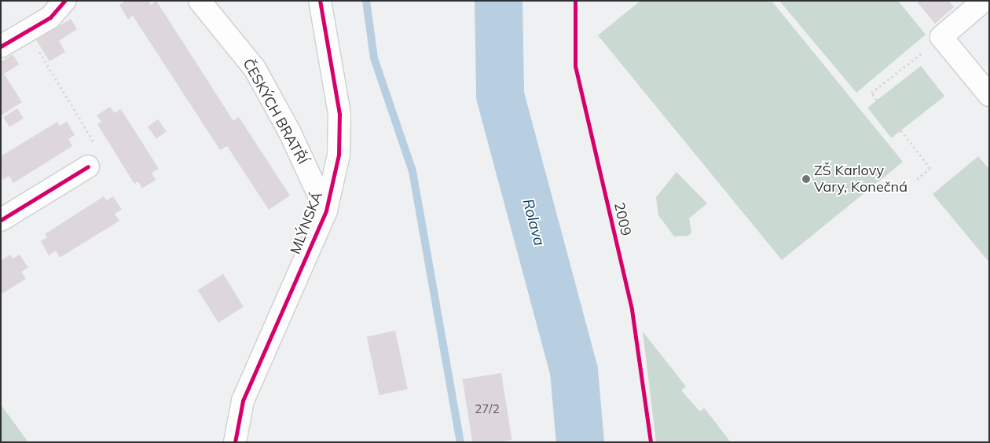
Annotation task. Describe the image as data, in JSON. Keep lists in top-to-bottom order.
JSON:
{
  "streets": {
    "street": ["ČESKÝCH BRATŘÍ", "MLÝNSKÁ"],
    "cycle path": ["2009"]
  },
  "crossings": [
    ["ČESKÝCH BRATŘÍ", "MLÝNSKÁ"]
  ],
  "water": ["Rolava"],
  "places": ["ZŠ Karlovy Vary, Konečná"],
  "house_numbers": ["27/2"]
}
